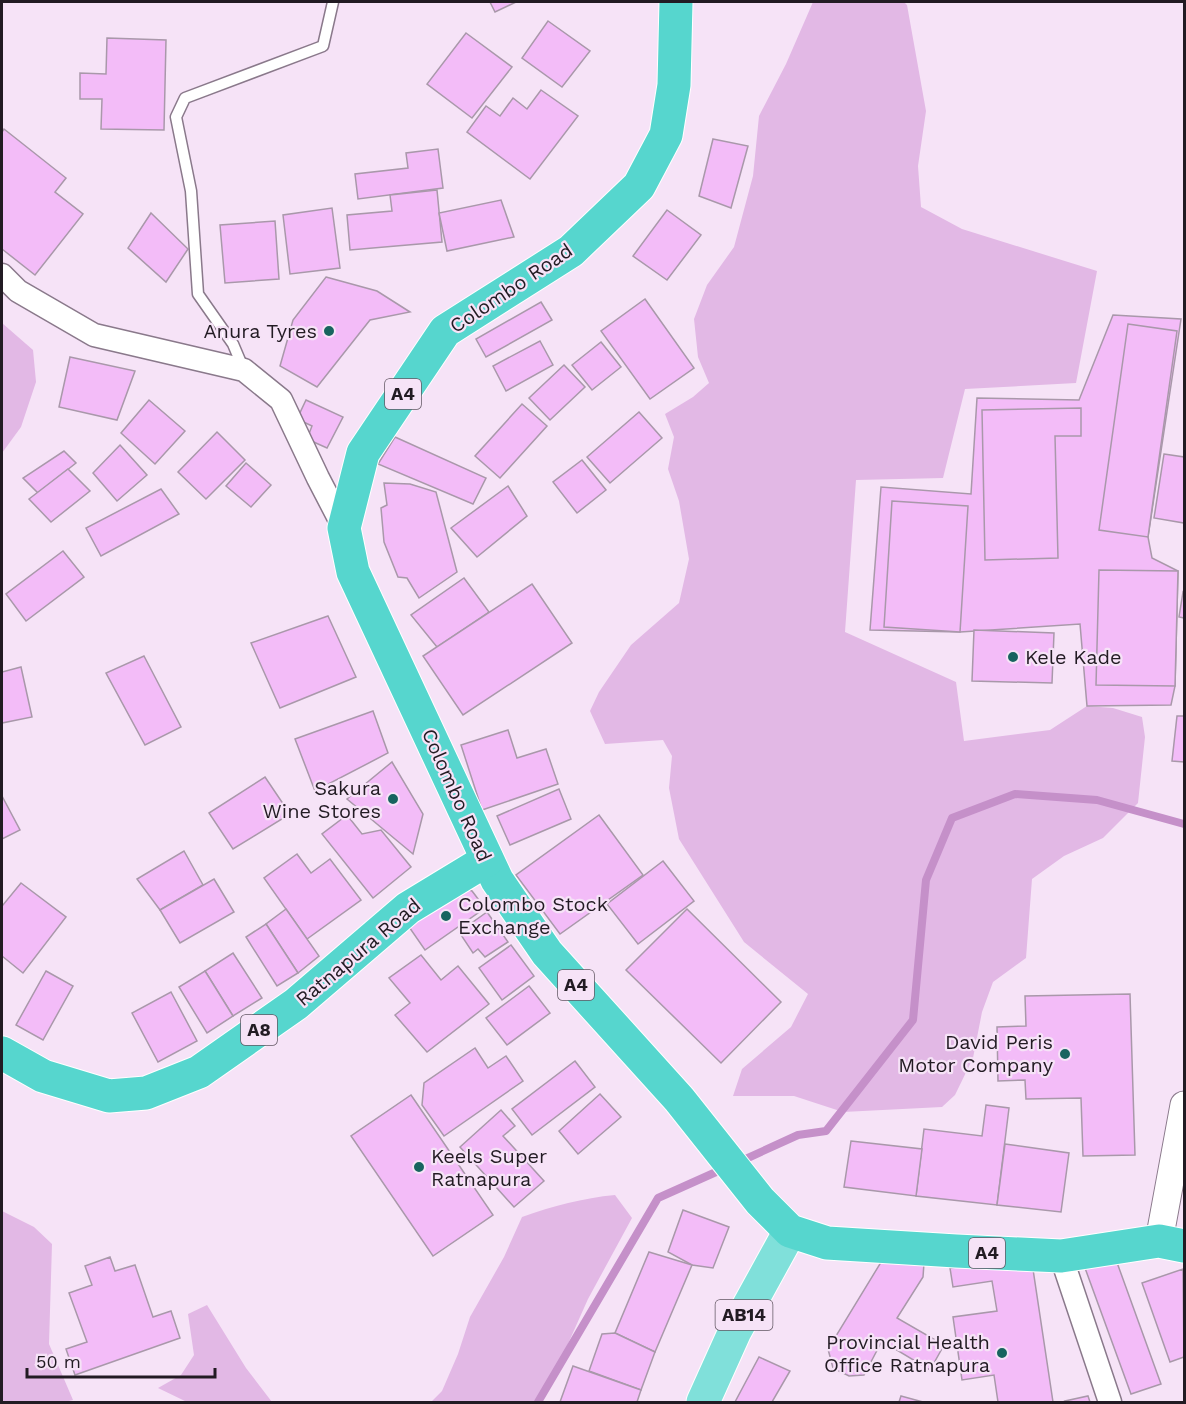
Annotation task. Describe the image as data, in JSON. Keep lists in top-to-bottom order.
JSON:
{
  "streets": {
    "highway": [
      "Colombo Road",
      "A4",
      "Ratnapura Road",
      "A8"
    ],
    "main road": ["AB14"]
  },
  "crossings": [
    ["Colombo Road", "Ratnapura Road"],
    ["Colombo Road", "AB14"]
  ],
  "places": [
    "Anura Tyres",
    "Kele Kade",
    "Sakura Wine Stores",
    "Colombo Stock Exchange",
    "David Peris Motor Company",
    "Keels Super Ratnapura",
    "Provincial Health Office Ratnapura"
  ],
  "scale_bar": "50 m"
}
